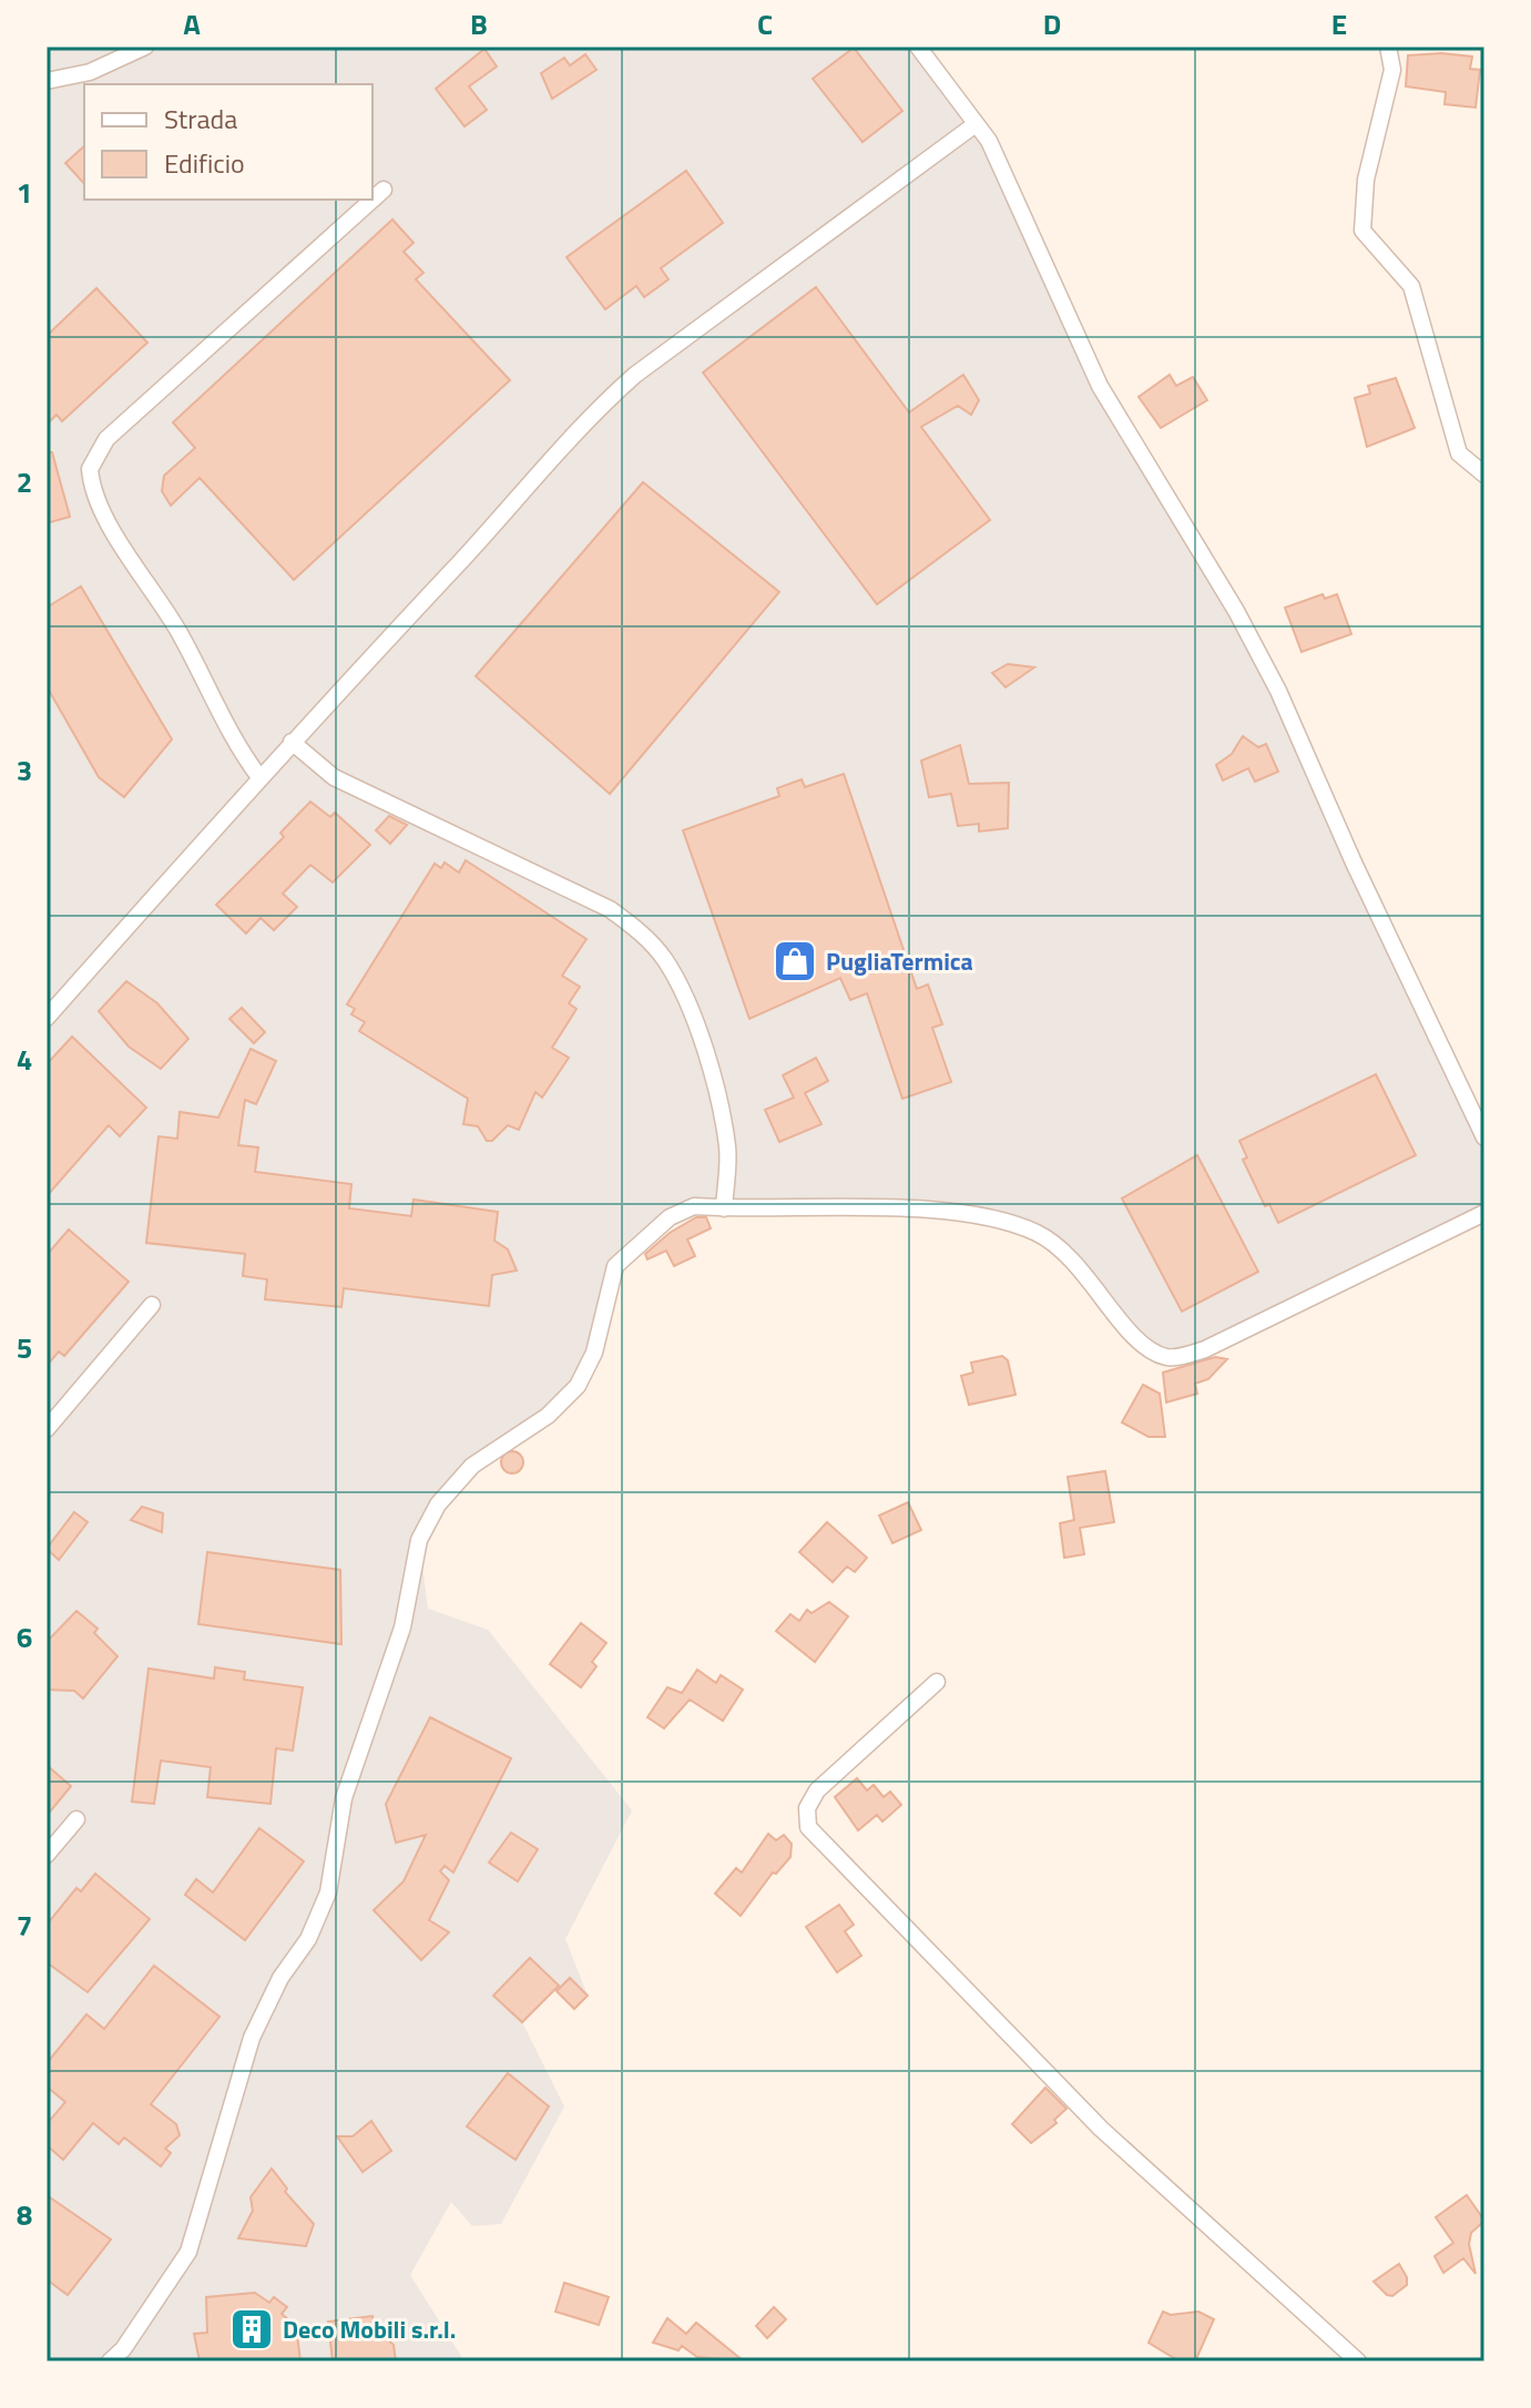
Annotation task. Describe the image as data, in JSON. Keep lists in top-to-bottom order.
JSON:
{
  "places": {
    "shop": ["PugliaTermica"],
    "building": ["Deco Mobili s.r.l."]
  },
  "legend": ["Strada", "Edificio"],
  "grid": {
    "columns": [
      "A",
      "B",
      "C",
      "D",
      "E"
    ],
    "rows": [
      "1",
      "2",
      "3",
      "4",
      "5",
      "6",
      "7",
      "8"
    ]
  }
}
